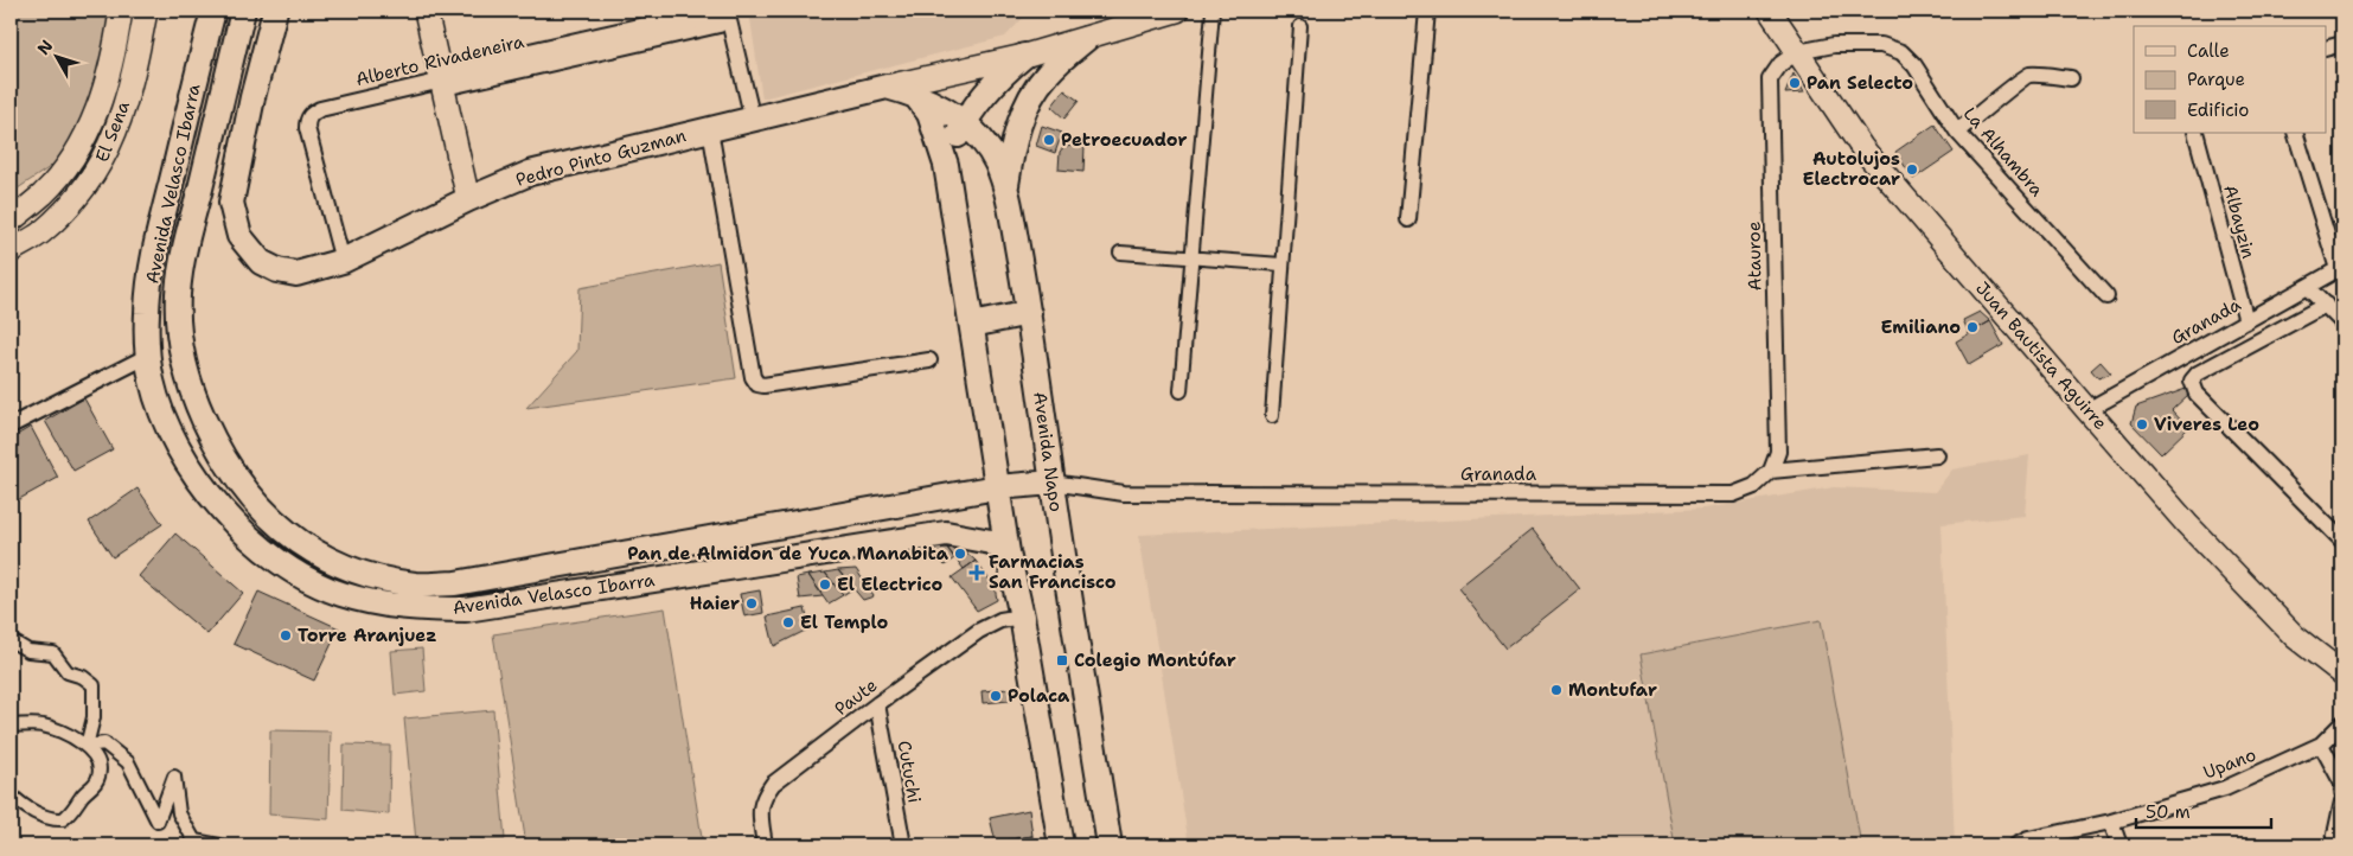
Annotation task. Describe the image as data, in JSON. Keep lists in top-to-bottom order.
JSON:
{
  "streets": {
    "main road": [
      "El Sena",
      "Pedro Pinto Guzman",
      "Avenida Velasco Ibarra",
      "Juan Bautista Aguirre",
      "Avenida Napo"
    ],
    "street": [
      "Alberto Rivadeneira",
      "La Alhambra",
      "Albayzin",
      "Atauroe",
      "Granada",
      "Paute",
      "Upano",
      "Cutuchi"
    ]
  },
  "crossings": [
    ["Alberto Rivadeneira", "Pedro Pinto Guzman"],
    ["La Alhambra", "Atauroe"],
    ["La Alhambra", "Juan Bautista Aguirre"],
    ["Pedro Pinto Guzman", "Avenida Napo"],
    ["Avenida Velasco Ibarra", "Granada"],
    ["Avenida Velasco Ibarra", "Avenida Napo"],
    ["Albayzin", "Granada"],
    ["Atauroe", "Granada"],
    ["Atauroe", "Juan Bautista Aguirre"],
    ["Granada", "Juan Bautista Aguirre"],
    ["Granada", "Avenida Napo"],
    ["Paute", "Cutuchi"]
  ],
  "places": {
    "other": [
      "Pan Selecto",
      "Petroecuador",
      "Autolujos Electrocar",
      "Emiliano",
      "Viveres Leo",
      "Pan de Almidon de Yuca Manabita",
      "El Electrico",
      "Haier",
      "El Templo",
      "Torre Aranjuez",
      "Montufar",
      "Polaca"
    ],
    "health": ["Farmacias San Francisco"],
    "transit": ["Colegio Montúfar"]
  },
  "legend": ["Calle", "Parque", "Edificio"],
  "scale_bar": "50 m",
  "north": "top left"
}
